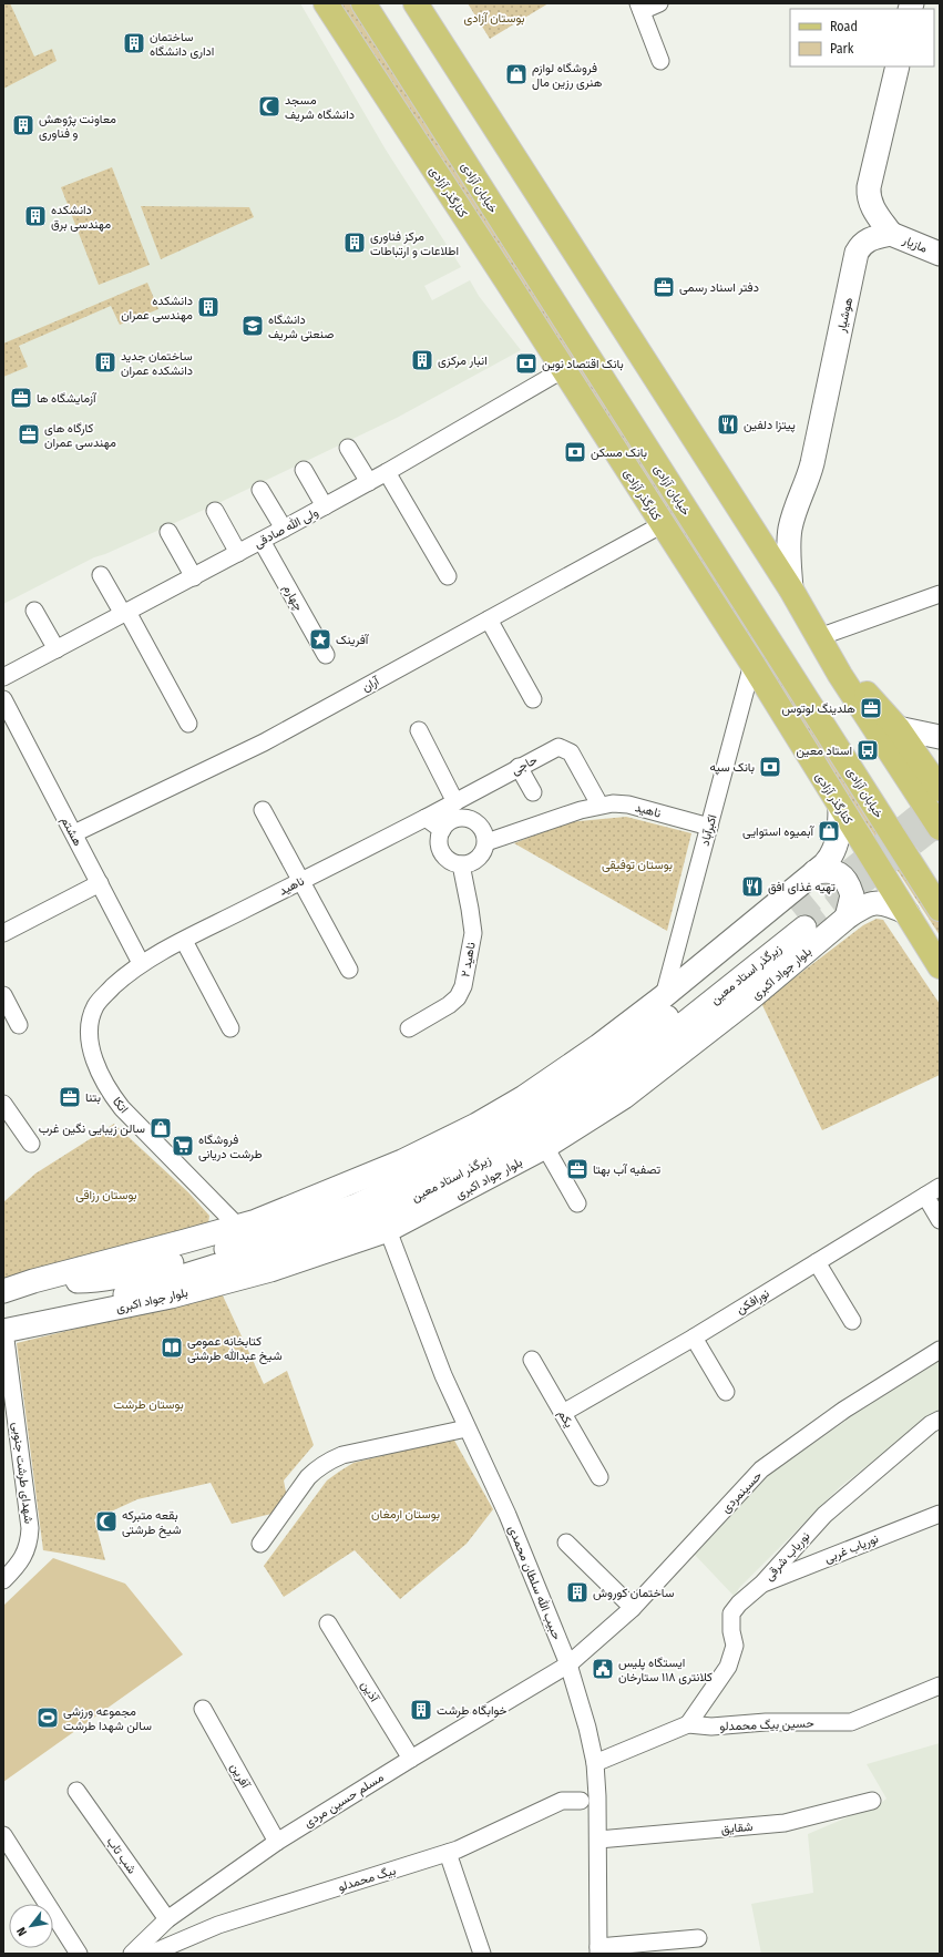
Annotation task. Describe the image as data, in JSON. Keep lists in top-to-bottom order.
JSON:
{
  "streets": {
    "main road": [
      "خیابان آزادی",
      "کنارگذر آزادی",
      "مازیار",
      "هوشیار",
      "بلوار جواد اکبری",
      "زیرگذر استاد معین"
    ],
    "street": [
      "ولی الله صادقی",
      "چهارم",
      "آران",
      "حاجی",
      "ناهید",
      "اکبرآباد",
      "هشتم",
      "ناهید ۲",
      "اتکا",
      "نورافکن",
      "یکم",
      "شهدای طرشت جنوبی",
      "حسینمردی",
      "نوریاب غربی",
      "نوریاب شرقی",
      "حبیب الله سلطان محمدی",
      "آذین",
      "حسین بیگ محمدلو",
      "آفرین",
      "مسلم حسین مردی",
      "شقایق",
      "شب تاب",
      "بیگ محمدلو"
    ]
  },
  "crossings": [
    ["کنارگذر آزادی", "ولی الله صادقی"],
    ["کنارگذر آزادی", "آران"],
    ["کنارگذر آزادی", "اکبرآباد"],
    ["کنارگذر آزادی", "بلوار جواد اکبری"],
    ["مازیار", "هوشیار"],
    ["ولی الله صادقی", "چهارم"],
    ["آران", "هشتم"],
    ["حاجی", "ناهید"],
    ["ناهید", "اکبرآباد"],
    ["ناهید", "هشتم"],
    ["ناهید", "ناهید ۲"],
    ["ناهید", "اتکا"],
    ["هشتم", "اتکا"],
    ["بلوار جواد اکبری", "زیرگذر استاد معین"],
    ["بلوار جواد اکبری", "شهدای طرشت جنوبی"],
    ["بلوار جواد اکبری", "حبیب الله سلطان محمدی"],
    ["نورافکن", "یکم"],
    ["حسینمردی", "حبیب الله سلطان محمدی"],
    ["حسینمردی", "مسلم حسین مردی"],
    ["نوریاب غربی", "نوریاب شرقی"],
    ["نوریاب شرقی", "حسین بیگ محمدلو"],
    ["حبیب الله سلطان محمدی", "حسین بیگ محمدلو"],
    ["حبیب الله سلطان محمدی", "مسلم حسین مردی"],
    ["حبیب الله سلطان محمدی", "شقایق"],
    ["آذین", "مسلم حسین مردی"],
    ["آفرین", "مسلم حسین مردی"],
    ["مسلم حسین مردی", "شب تاب"]
  ],
  "parks": [
    "بوستان آزادی",
    "بوستان توفیقی",
    "بوستان رزاقی",
    "بوستان طرشت",
    "بوستان ارمغان"
  ],
  "places": {
    "building": [
      "ساختمان اداری دانشگاه",
      "معاونت پژوهش و فناوری",
      "دانشکده مهندسی برق",
      "مرکز فناوری اطلاعات و ارتباطات",
      "دانشکده مهندسی عمران",
      "انبار مرکزی",
      "ساختمان جدید دانشکده عمران",
      "ساختمان کوروش",
      "خوابگاه طرشت"
    ],
    "shop": ["فروشگاه لوازم هنری رزین مال", "آبمیوه استوایی", "سالن زیبایی نگین غرب"],
    "mosque": ["مسجد دانشگاه شریف", "بقعه متبرکه شیخ طرشتی"],
    "office": [
      "دفتر اسناد رسمی",
      "آزمایشگاه ها",
      "کارگاه های مهندسی عمران",
      "هلدینگ لوتوس",
      "بتنا",
      "تصفیه آب بهتا"
    ],
    "school or university": ["دانشگاه صنعتی شریف"],
    "bank": ["بانک اقتصاد نوین", "بانک مسکن", "بانک سپه"],
    "restaurant": ["پیتزا دلفین", "تهیه غذای افق"],
    "place": ["آفرینک"],
    "bus stop": ["استاد معین"],
    "supermarket": ["فروشگاه طرشت دریانی"],
    "library": ["کتابخانه عمومی شیخ عبدالله طرشتی"],
    "public building": ["ایستگاه پلیس کلانتری ۱۱۸ ستارخان"],
    "sports": ["مجموعه ورزشی سالن شهدا طرشت"]
  },
  "legend": ["Road", "Park"],
  "north": "bottom left"
}
